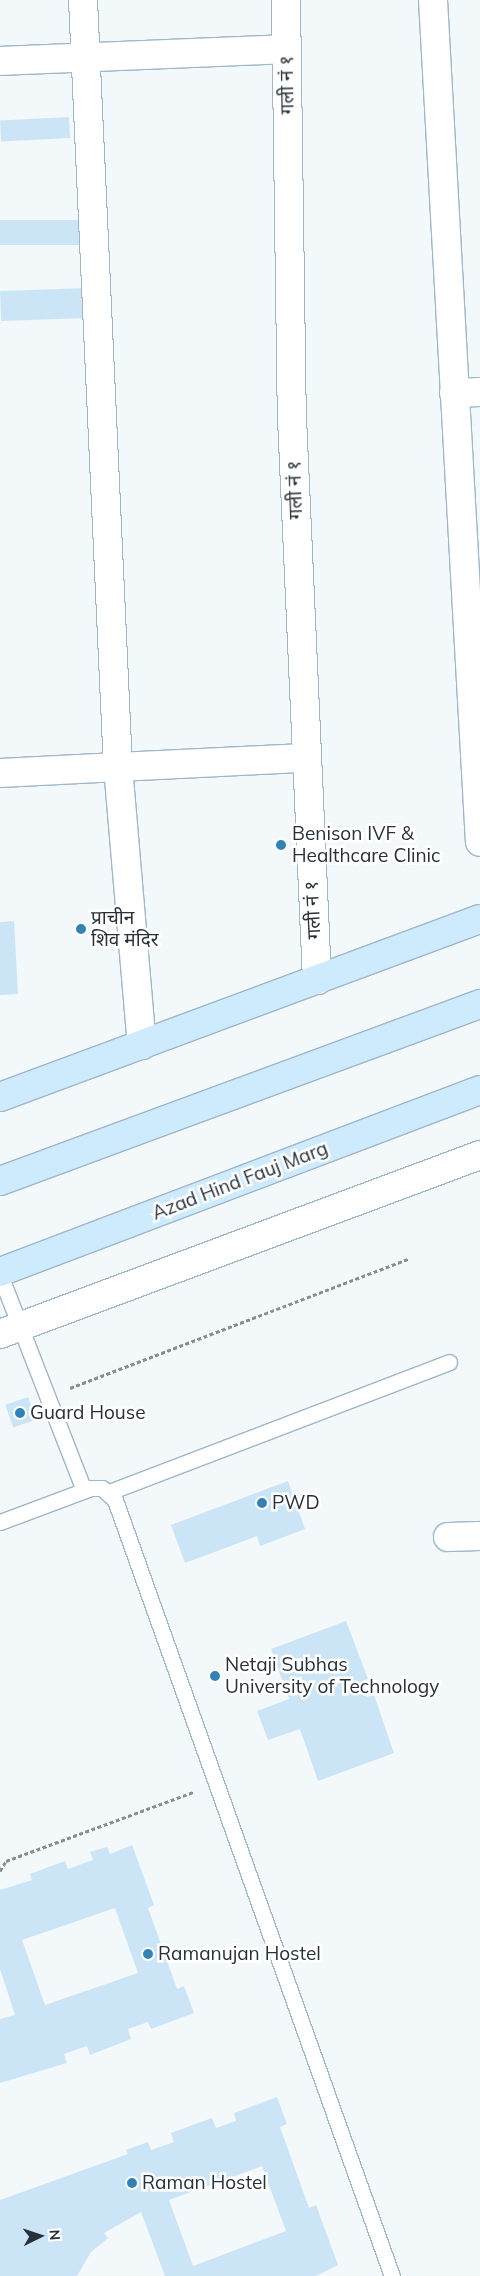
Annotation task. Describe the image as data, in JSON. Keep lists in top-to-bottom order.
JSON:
{
  "streets": {
    "main road": ["Azad Hind Fauj Marg"],
    "street": ["गली नं १"]
  },
  "places": [
    "Benison IVF & Healthcare Clinic",
    "प्राचीन शिव मंदिर",
    "Guard House",
    "PWD",
    "Netaji Subhas University of Technology",
    "Ramanujan Hostel",
    "Raman Hostel"
  ],
  "north": "right"
}
